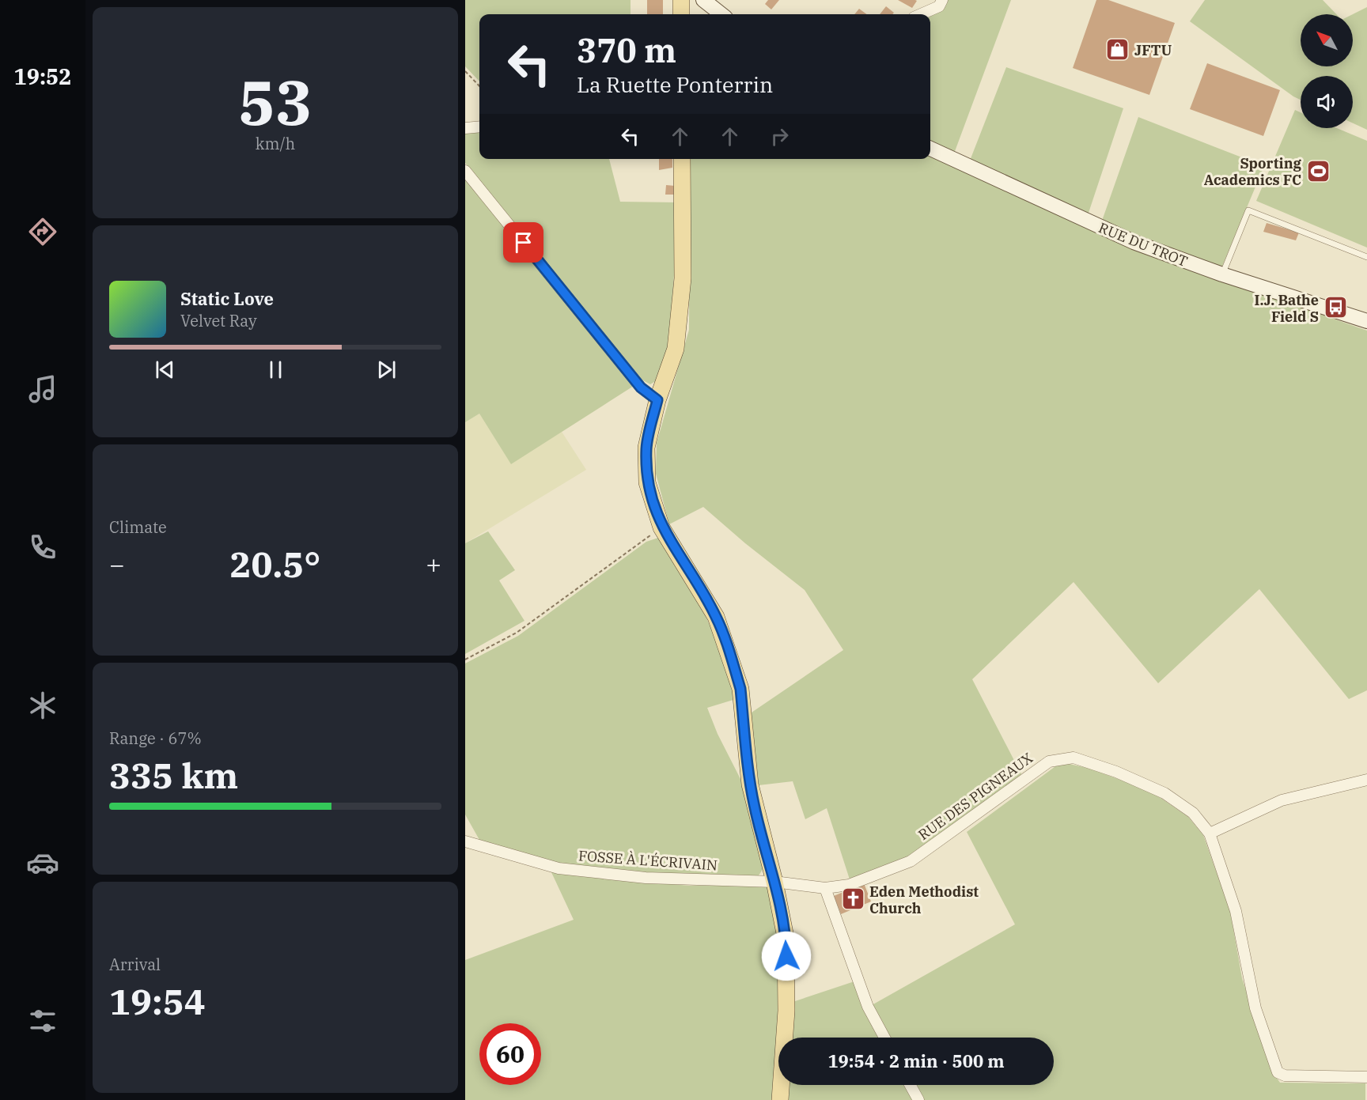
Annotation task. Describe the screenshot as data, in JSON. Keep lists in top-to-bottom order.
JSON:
{
  "streets": {
    "main road": ["RUE DU TROT"],
    "street": ["RUE DES PIGNEAUX", "FOSSE À L'ÉCRIVAIN"]
  },
  "crossings": [
    ["RUE DES PIGNEAUX", "FOSSE À L'ÉCRIVAIN"]
  ],
  "places": {
    "shop": ["JFTU"],
    "sports": ["Sporting Academics FC"],
    "bus stop": ["I.J. Bathe Field S"],
    "church": ["Eden Methodist Church"]
  },
  "north": "top left",
  "page": {
    "tabs": "19:52",
    "tile": [
      ["53", "km/h"],
      "Climate",
      ["Range · 67%", "335 km"],
      ["Arrival", "19:54"]
    ],
    "turn": ["370 m", "La Ruette Ponterrin"],
    "song": ["Static Love", "Velvet Ray"],
    "heat": ["−", "20.5°", "+"],
    "limit": "60",
    "trip": "19:54 · 2 min · 500 m"
  }
}
